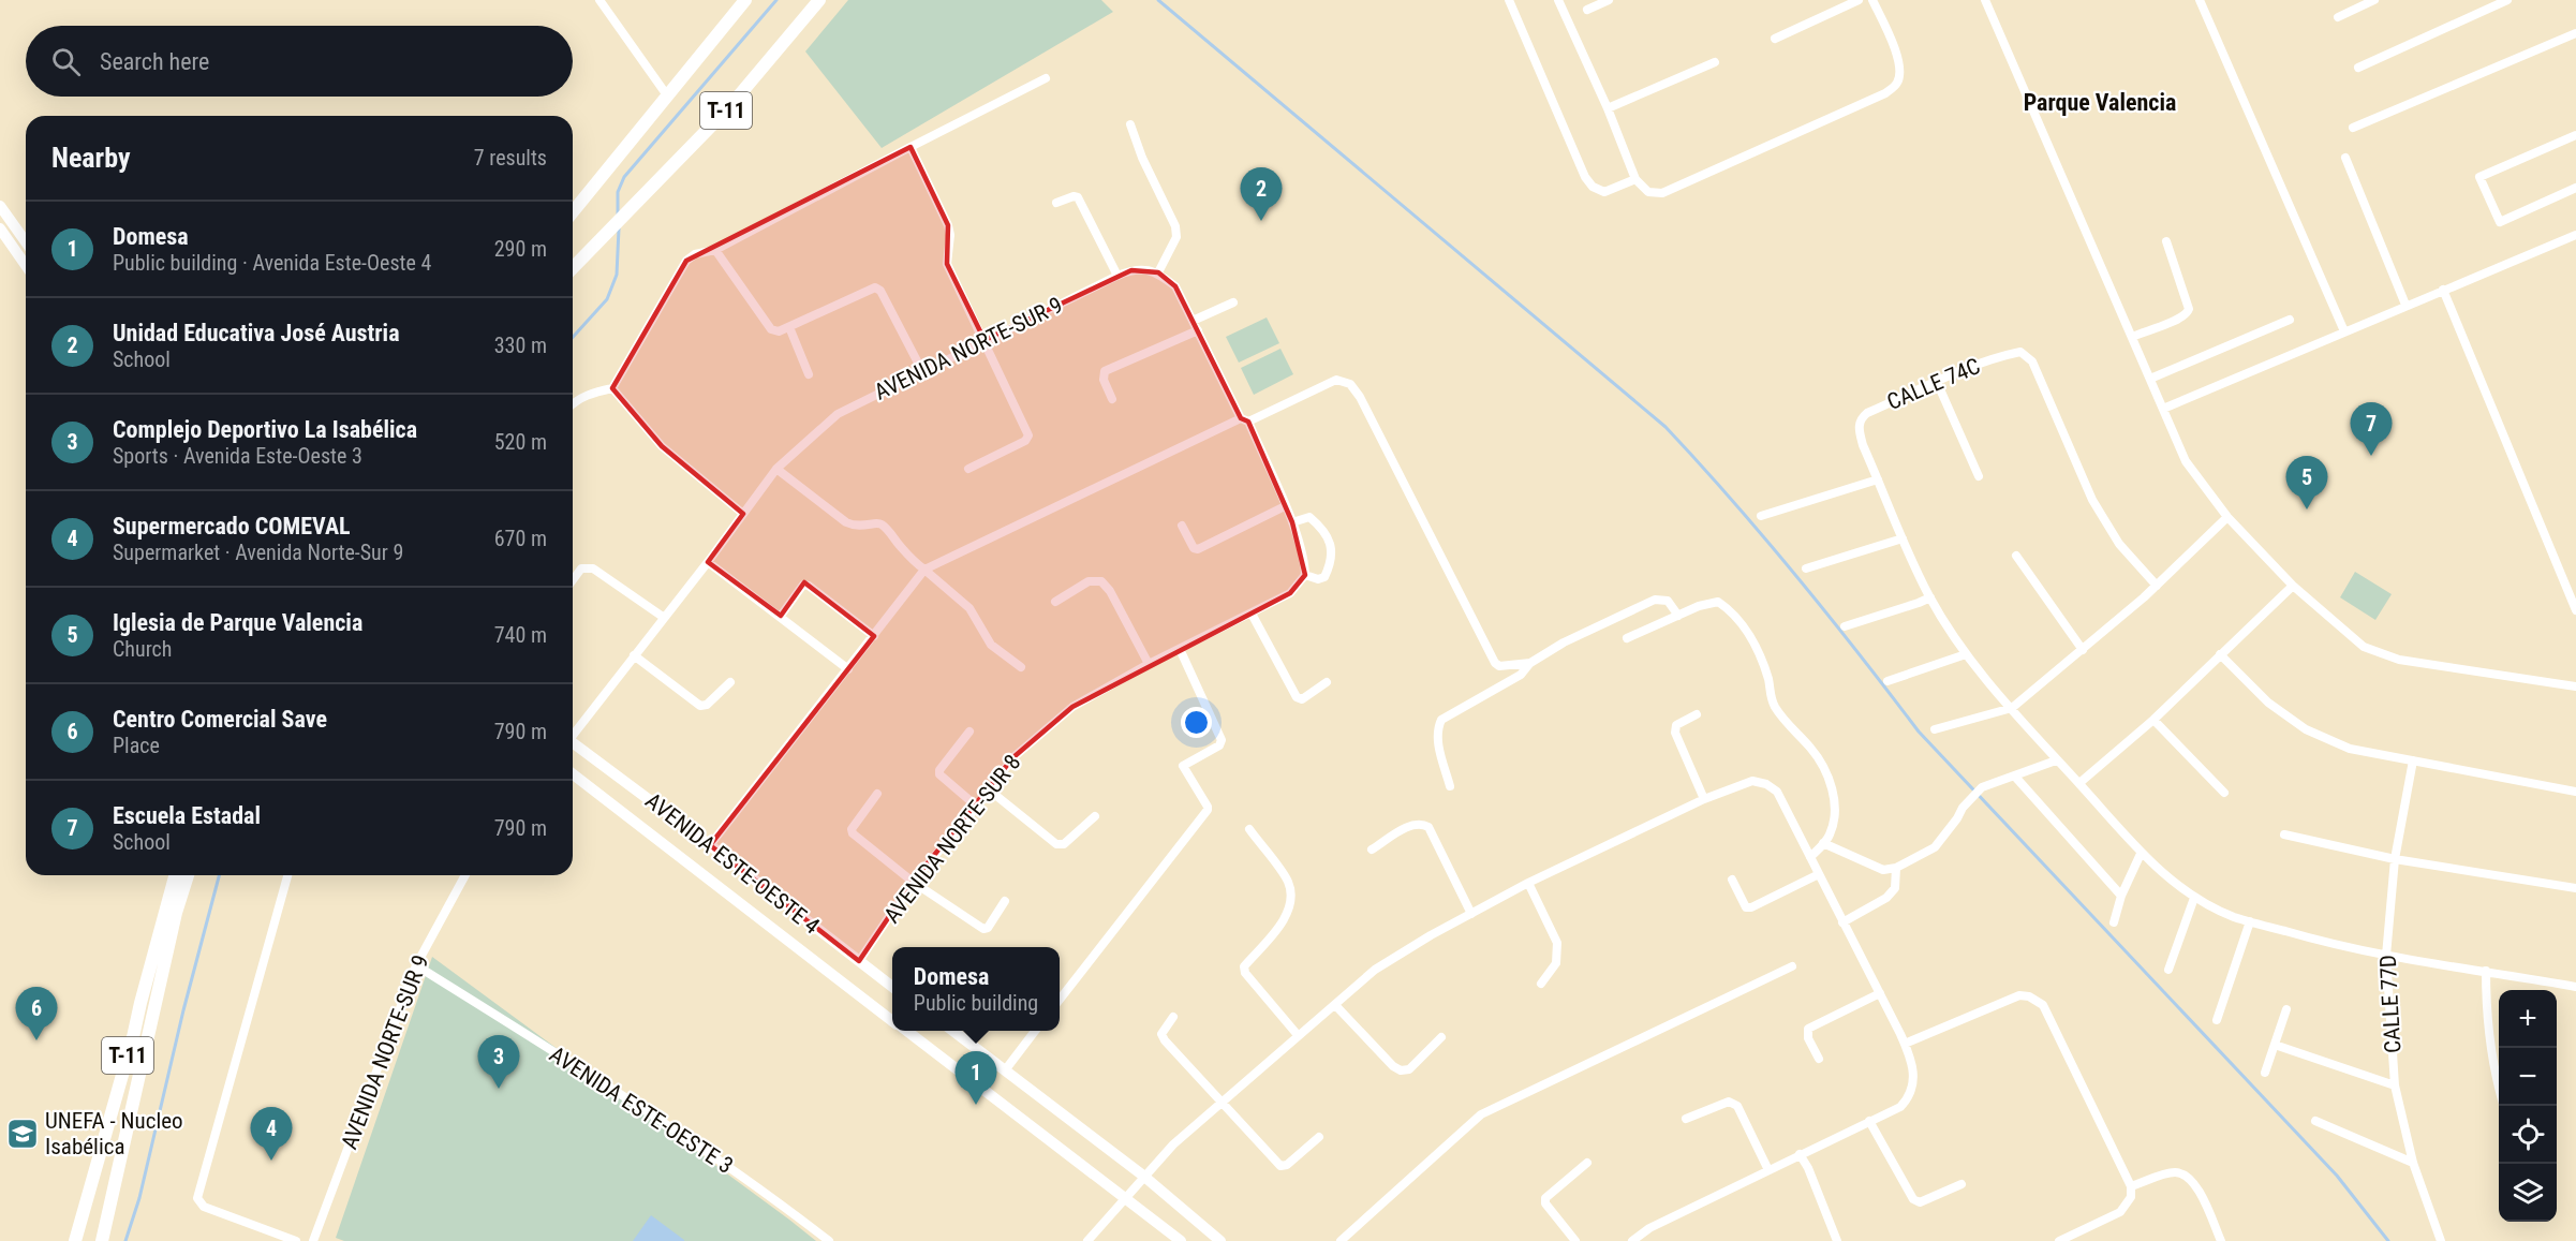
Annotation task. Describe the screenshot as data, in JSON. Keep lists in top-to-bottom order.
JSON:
{
  "streets": {
    "main road": ["T-11", "AVENIDA ESTE-OESTE 4"],
    "street": [
      "AVENIDA NORTE-SUR 9",
      "CALLE 74C",
      "AVENIDA NORTE-SUR 8",
      "CALLE 77D",
      "AVENIDA ESTE-OESTE 3"
    ]
  },
  "crossings": [
    ["AVENIDA NORTE-SUR 9", "AVENIDA ESTE-OESTE 3"],
    ["AVENIDA NORTE-SUR 8", "AVENIDA ESTE-OESTE 4"]
  ],
  "districts": ["Parque Valencia"],
  "places": {
    "school or university": ["UNEFA - Nucleo Isabélica"]
  },
  "page": {
    "search": "Search here",
    "heading": ["Nearby", "7 results"],
    "pins": [
      "2",
      "7",
      "5",
      "6",
      "3",
      "1",
      "4"
    ],
    "list": [
      {
        "mark": "1",
        "name": "Domesa",
        "note": "Public building · Avenida Este-Oeste 4",
        "value": "290 m"
      },
      {
        "mark": "2",
        "name": "Unidad Educativa José Austria",
        "note": "School",
        "value": "330 m"
      },
      {
        "mark": "3",
        "name": "Complejo Deportivo La Isabélica",
        "note": "Sports · Avenida Este-Oeste 3",
        "value": "520 m"
      },
      {
        "mark": "4",
        "name": "Supermercado COMEVAL",
        "note": "Supermarket · Avenida Norte-Sur 9",
        "value": "670 m"
      },
      {
        "mark": "5",
        "name": "Iglesia de Parque Valencia",
        "note": "Church",
        "value": "740 m"
      },
      {
        "mark": "6",
        "name": "Centro Comercial Save",
        "note": "Place",
        "value": "790 m"
      },
      {
        "mark": "7",
        "name": "Escuela Estadal",
        "note": "School",
        "value": "790 m"
      }
    ],
    "popup": ["Domesa", "Public building"],
    "map_buttons": ["+", "−"]
  }
}
